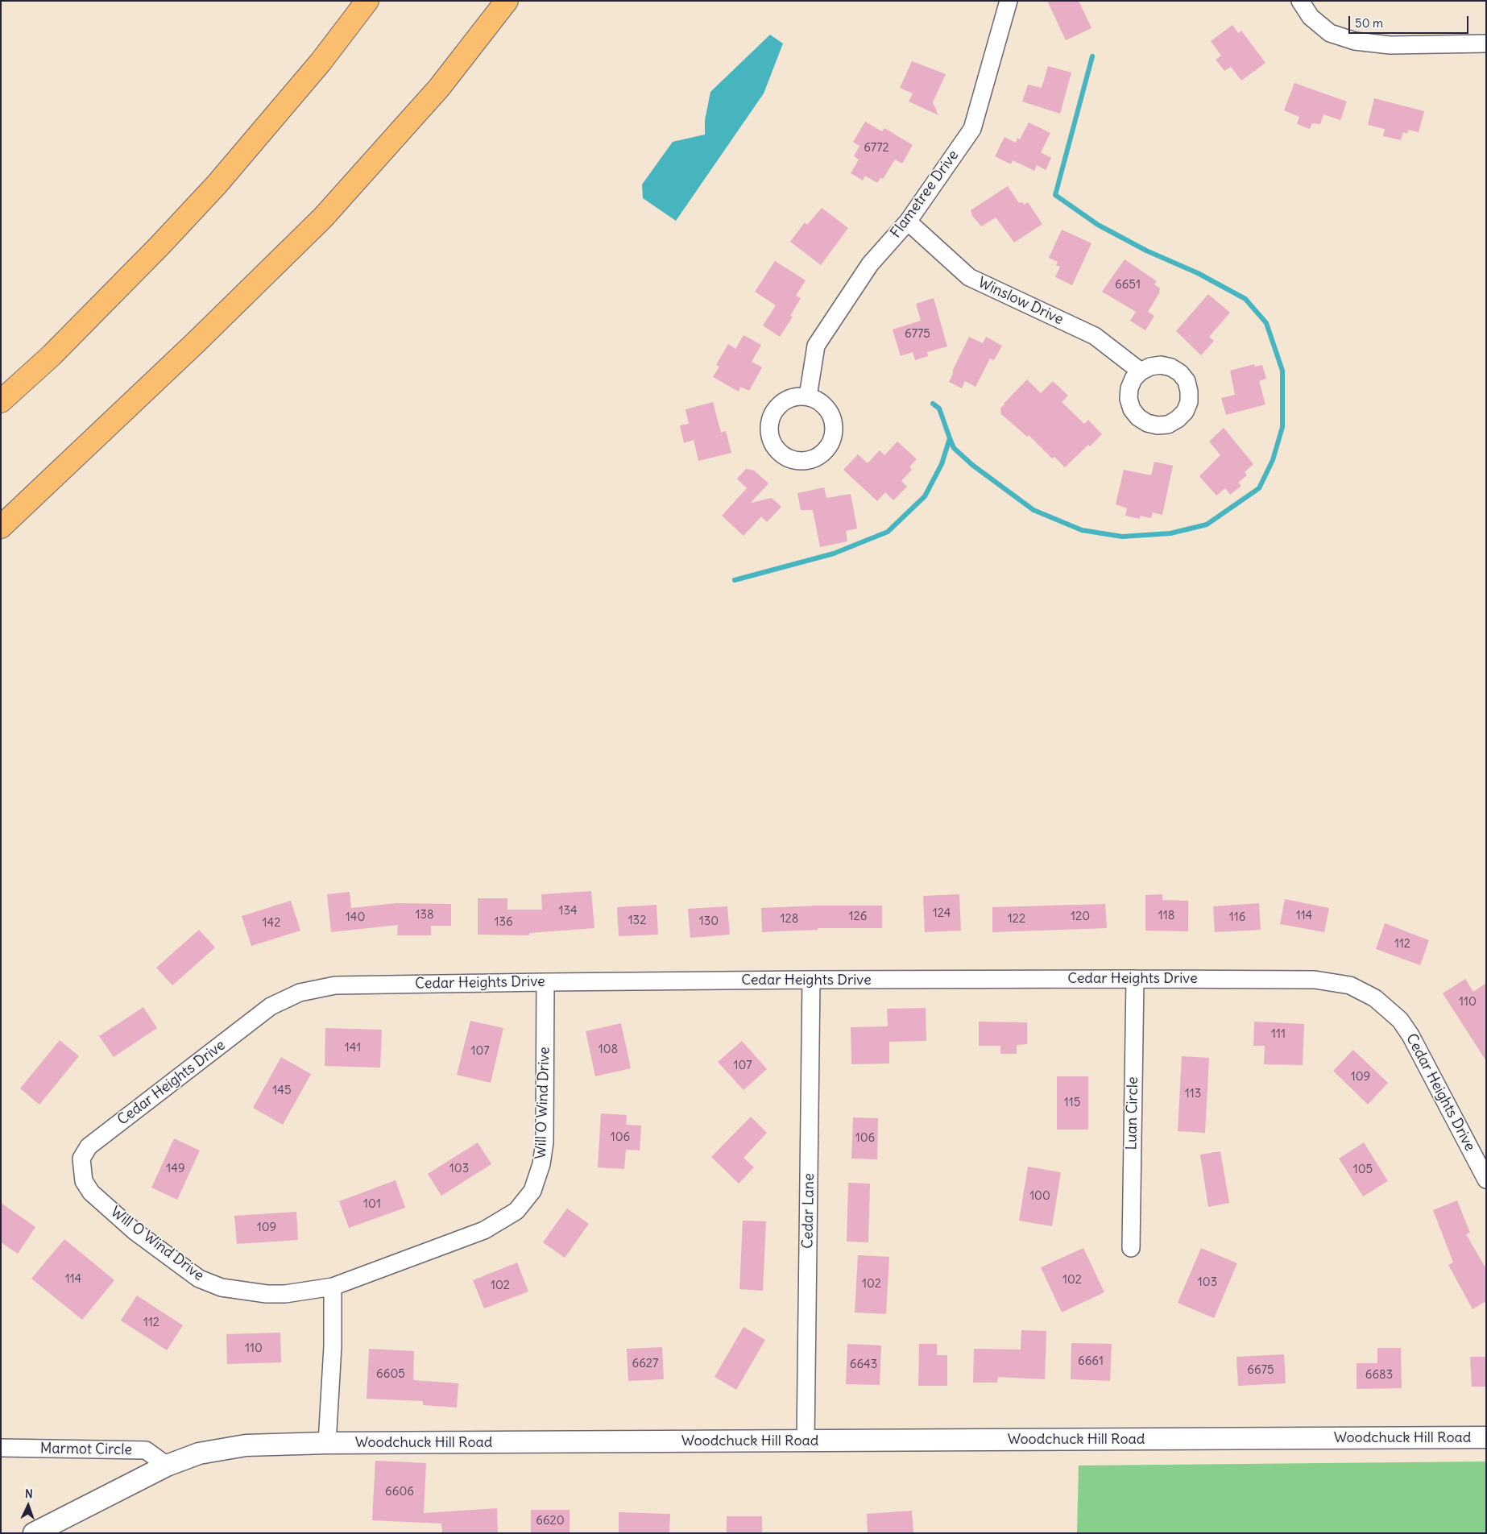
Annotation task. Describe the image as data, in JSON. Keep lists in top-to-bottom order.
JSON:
{
  "streets": {
    "street": [
      "Flametree Drive",
      "Winslow Drive",
      "Cedar Heights Drive",
      "Will O Wind Drive",
      "Luan Circle",
      "Cedar Lane",
      "Woodchuck Hill Road",
      "Marmot Circle"
    ]
  },
  "crossings": [
    ["Flametree Drive", "Winslow Drive"],
    ["Cedar Heights Drive", "Will O Wind Drive"],
    ["Cedar Heights Drive", "Luan Circle"],
    ["Cedar Heights Drive", "Cedar Lane"],
    ["Cedar Lane", "Woodchuck Hill Road"],
    ["Woodchuck Hill Road", "Marmot Circle"]
  ],
  "house_numbers": [
    "6772",
    "6651",
    "6775",
    "134",
    "124",
    "138",
    "118",
    "114",
    "126",
    "120",
    "140",
    "116",
    "128",
    "122",
    "132",
    "130",
    "136",
    "142",
    "112",
    "110",
    "111",
    "141",
    "108",
    "107",
    "107",
    "109",
    "145",
    "113",
    "115",
    "106",
    "106",
    "149",
    "103",
    "105",
    "100",
    "101",
    "109",
    "114",
    "102",
    "103",
    "102",
    "102",
    "112",
    "110",
    "6661",
    "6627",
    "6643",
    "6675",
    "6605",
    "6683",
    "6606",
    "6620"
  ],
  "scale_bar": "50 m",
  "north": "top"
}
